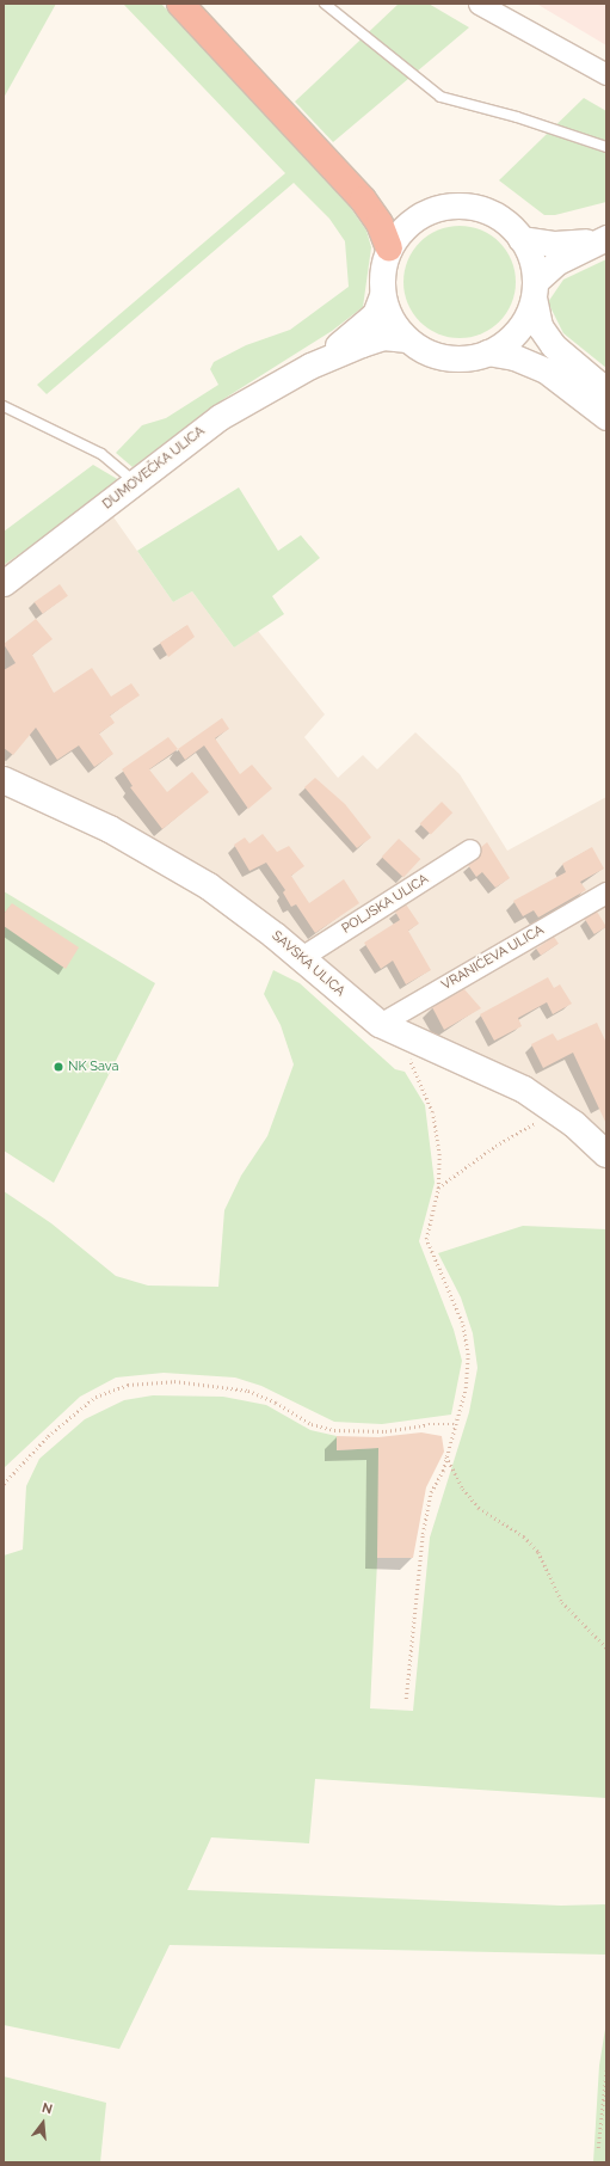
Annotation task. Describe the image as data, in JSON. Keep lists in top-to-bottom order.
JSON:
{
  "streets": {
    "main road": ["SAVSKA ULICA"],
    "street": ["DUMOVEČKA ULICA", "POLJSKA ULICA", "VRANIĆEVA ULICA"]
  },
  "crossings": [
    ["POLJSKA ULICA", "SAVSKA ULICA"],
    ["VRANIĆEVA ULICA", "SAVSKA ULICA"]
  ],
  "places": ["NK Sava"],
  "north": "top"
}
